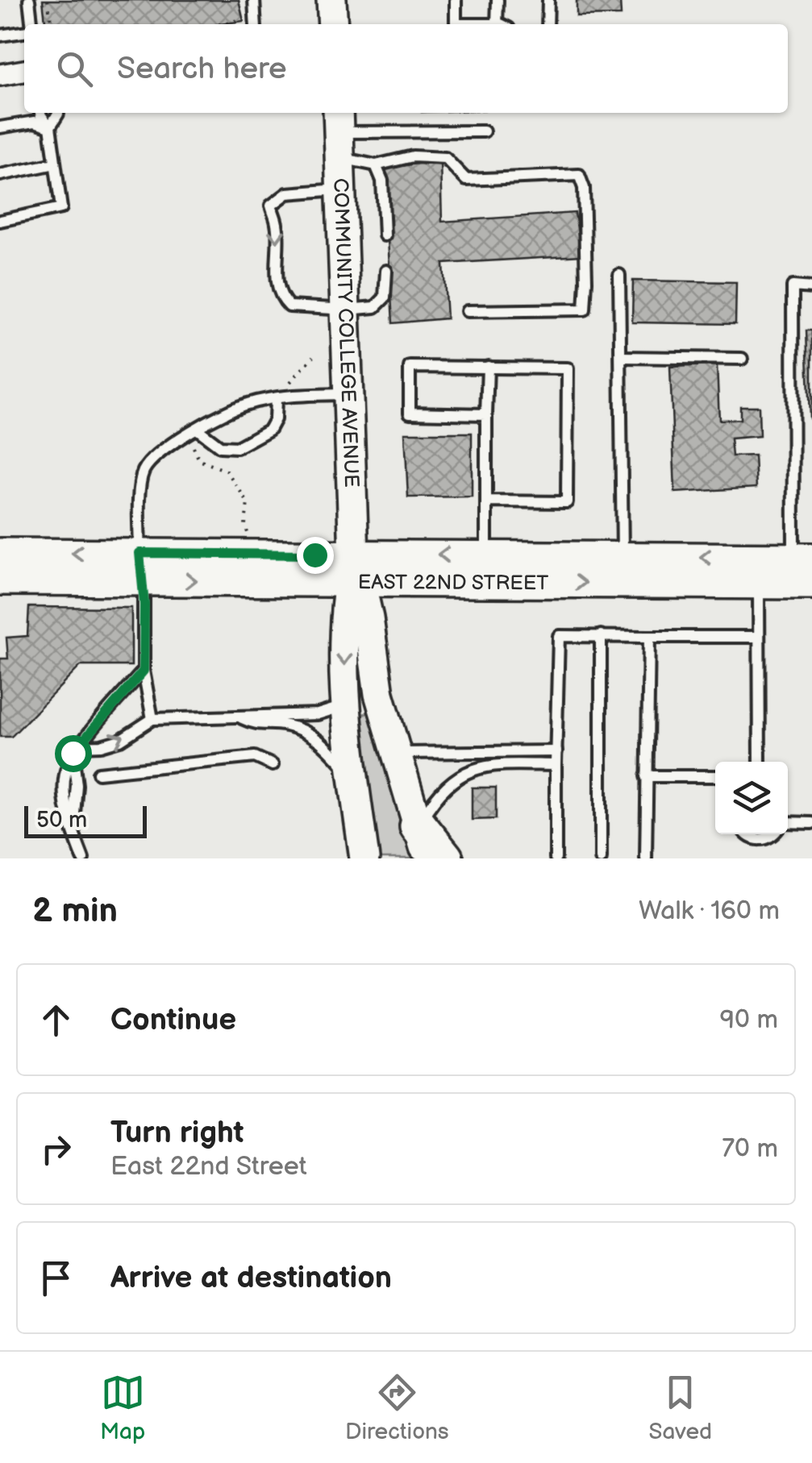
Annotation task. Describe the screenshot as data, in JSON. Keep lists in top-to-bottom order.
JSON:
{
  "streets": {
    "street": ["COMMUNITY COLLEGE AVENUE", "EAST 22ND STREET"]
  },
  "crossings": [
    ["COMMUNITY COLLEGE AVENUE", "EAST 22ND STREET"]
  ],
  "scale_bar": "50 m",
  "page": {
    "search": "Search here",
    "scale": "50 m",
    "heading": ["2 min", "Walk · 160 m"],
    "list": [
      ["Continue", "90 m"],
      ["Turn right", "East 22nd Street", "70 m"],
      "Arrive at destination"
    ],
    "nav": ["Map", "Directions", "Saved"]
  }
}
